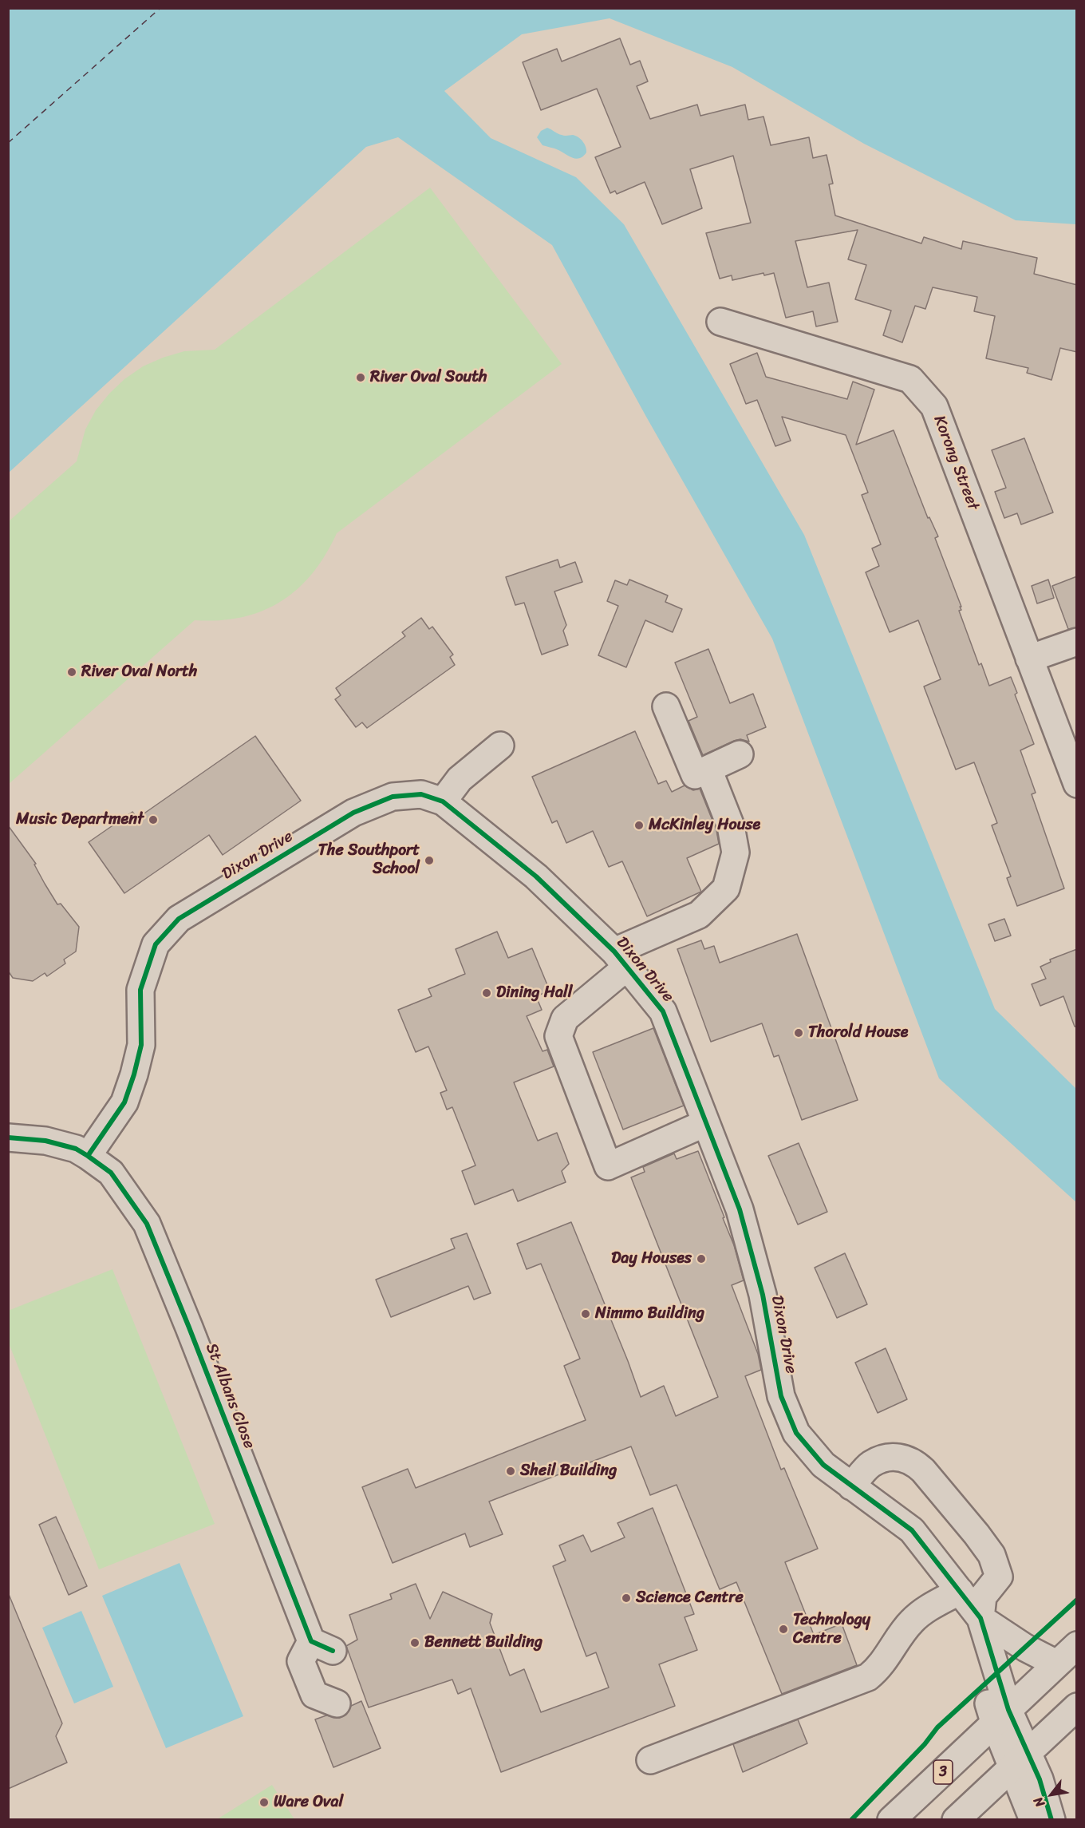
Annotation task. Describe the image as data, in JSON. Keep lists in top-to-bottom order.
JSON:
{
  "streets": {
    "street": [
      "Korong Street",
      "Dixon Drive",
      "St Albans Close",
      "3"
    ]
  },
  "crossings": [
    ["Dixon Drive", "St Albans Close"],
    ["Dixon Drive", "3"]
  ],
  "places": [
    "River Oval South",
    "River Oval North",
    "Music Department",
    "McKinley House",
    "The Southport School",
    "Dining Hall",
    "Thorold House",
    "Day Houses",
    "Nimmo Building",
    "Sheil Building",
    "Science Centre",
    "Technology Centre",
    "Bennett Building",
    "Ware Oval"
  ],
  "north": "bottom left"
}
